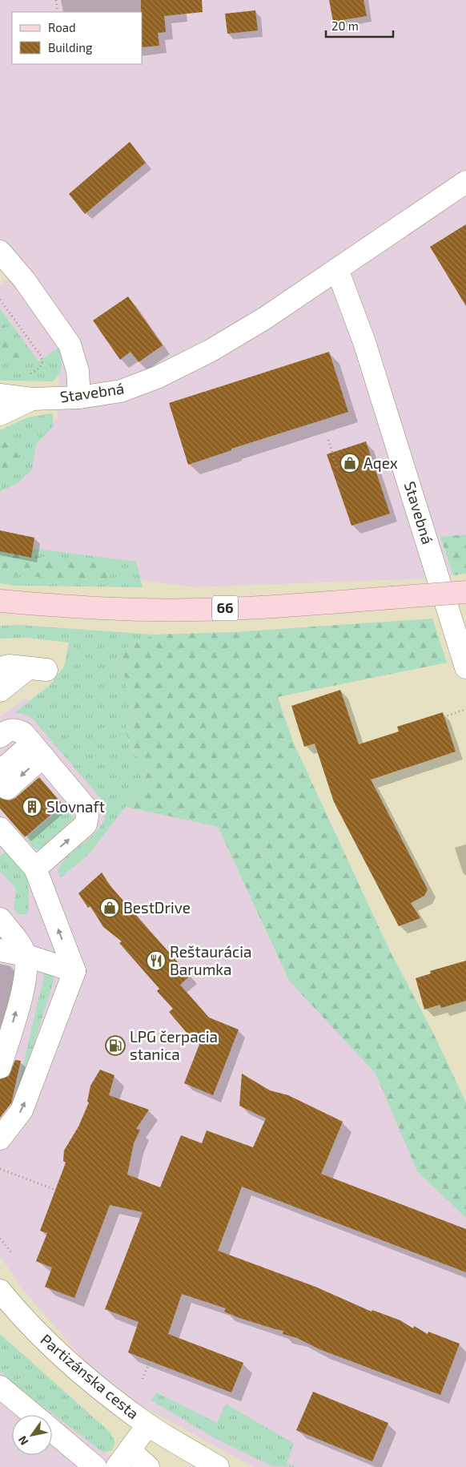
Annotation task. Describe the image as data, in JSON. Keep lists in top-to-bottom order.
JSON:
{
  "streets": {
    "main road": ["66"],
    "street": ["Stavebná", "Partizánska cesta"]
  },
  "places": {
    "shop": ["Aqex", "BestDrive"],
    "building": ["Slovnaft"],
    "restaurant": ["Reštaurácia Barumka"],
    "fuel station": ["LPG čerpacia stanica"]
  },
  "legend": ["Road", "Building"],
  "scale_bar": "20 m",
  "north": "bottom left"
}
